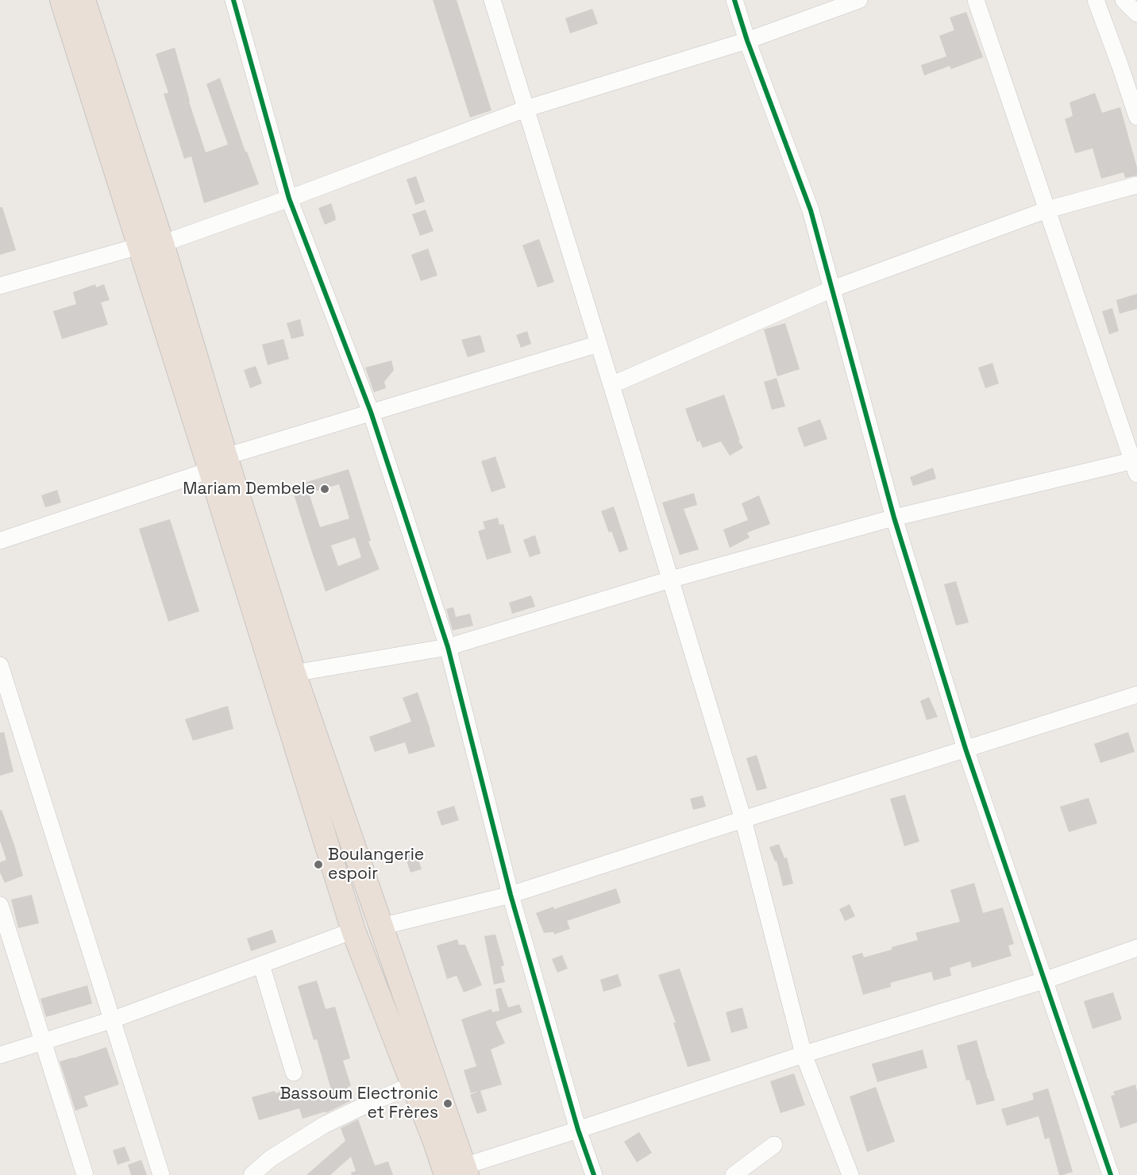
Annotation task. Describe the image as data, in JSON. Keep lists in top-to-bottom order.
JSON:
{
  "places": ["Mariam Dembele", "Boulangerie espoir", "Bassoum Electronic et Frères"]
}
